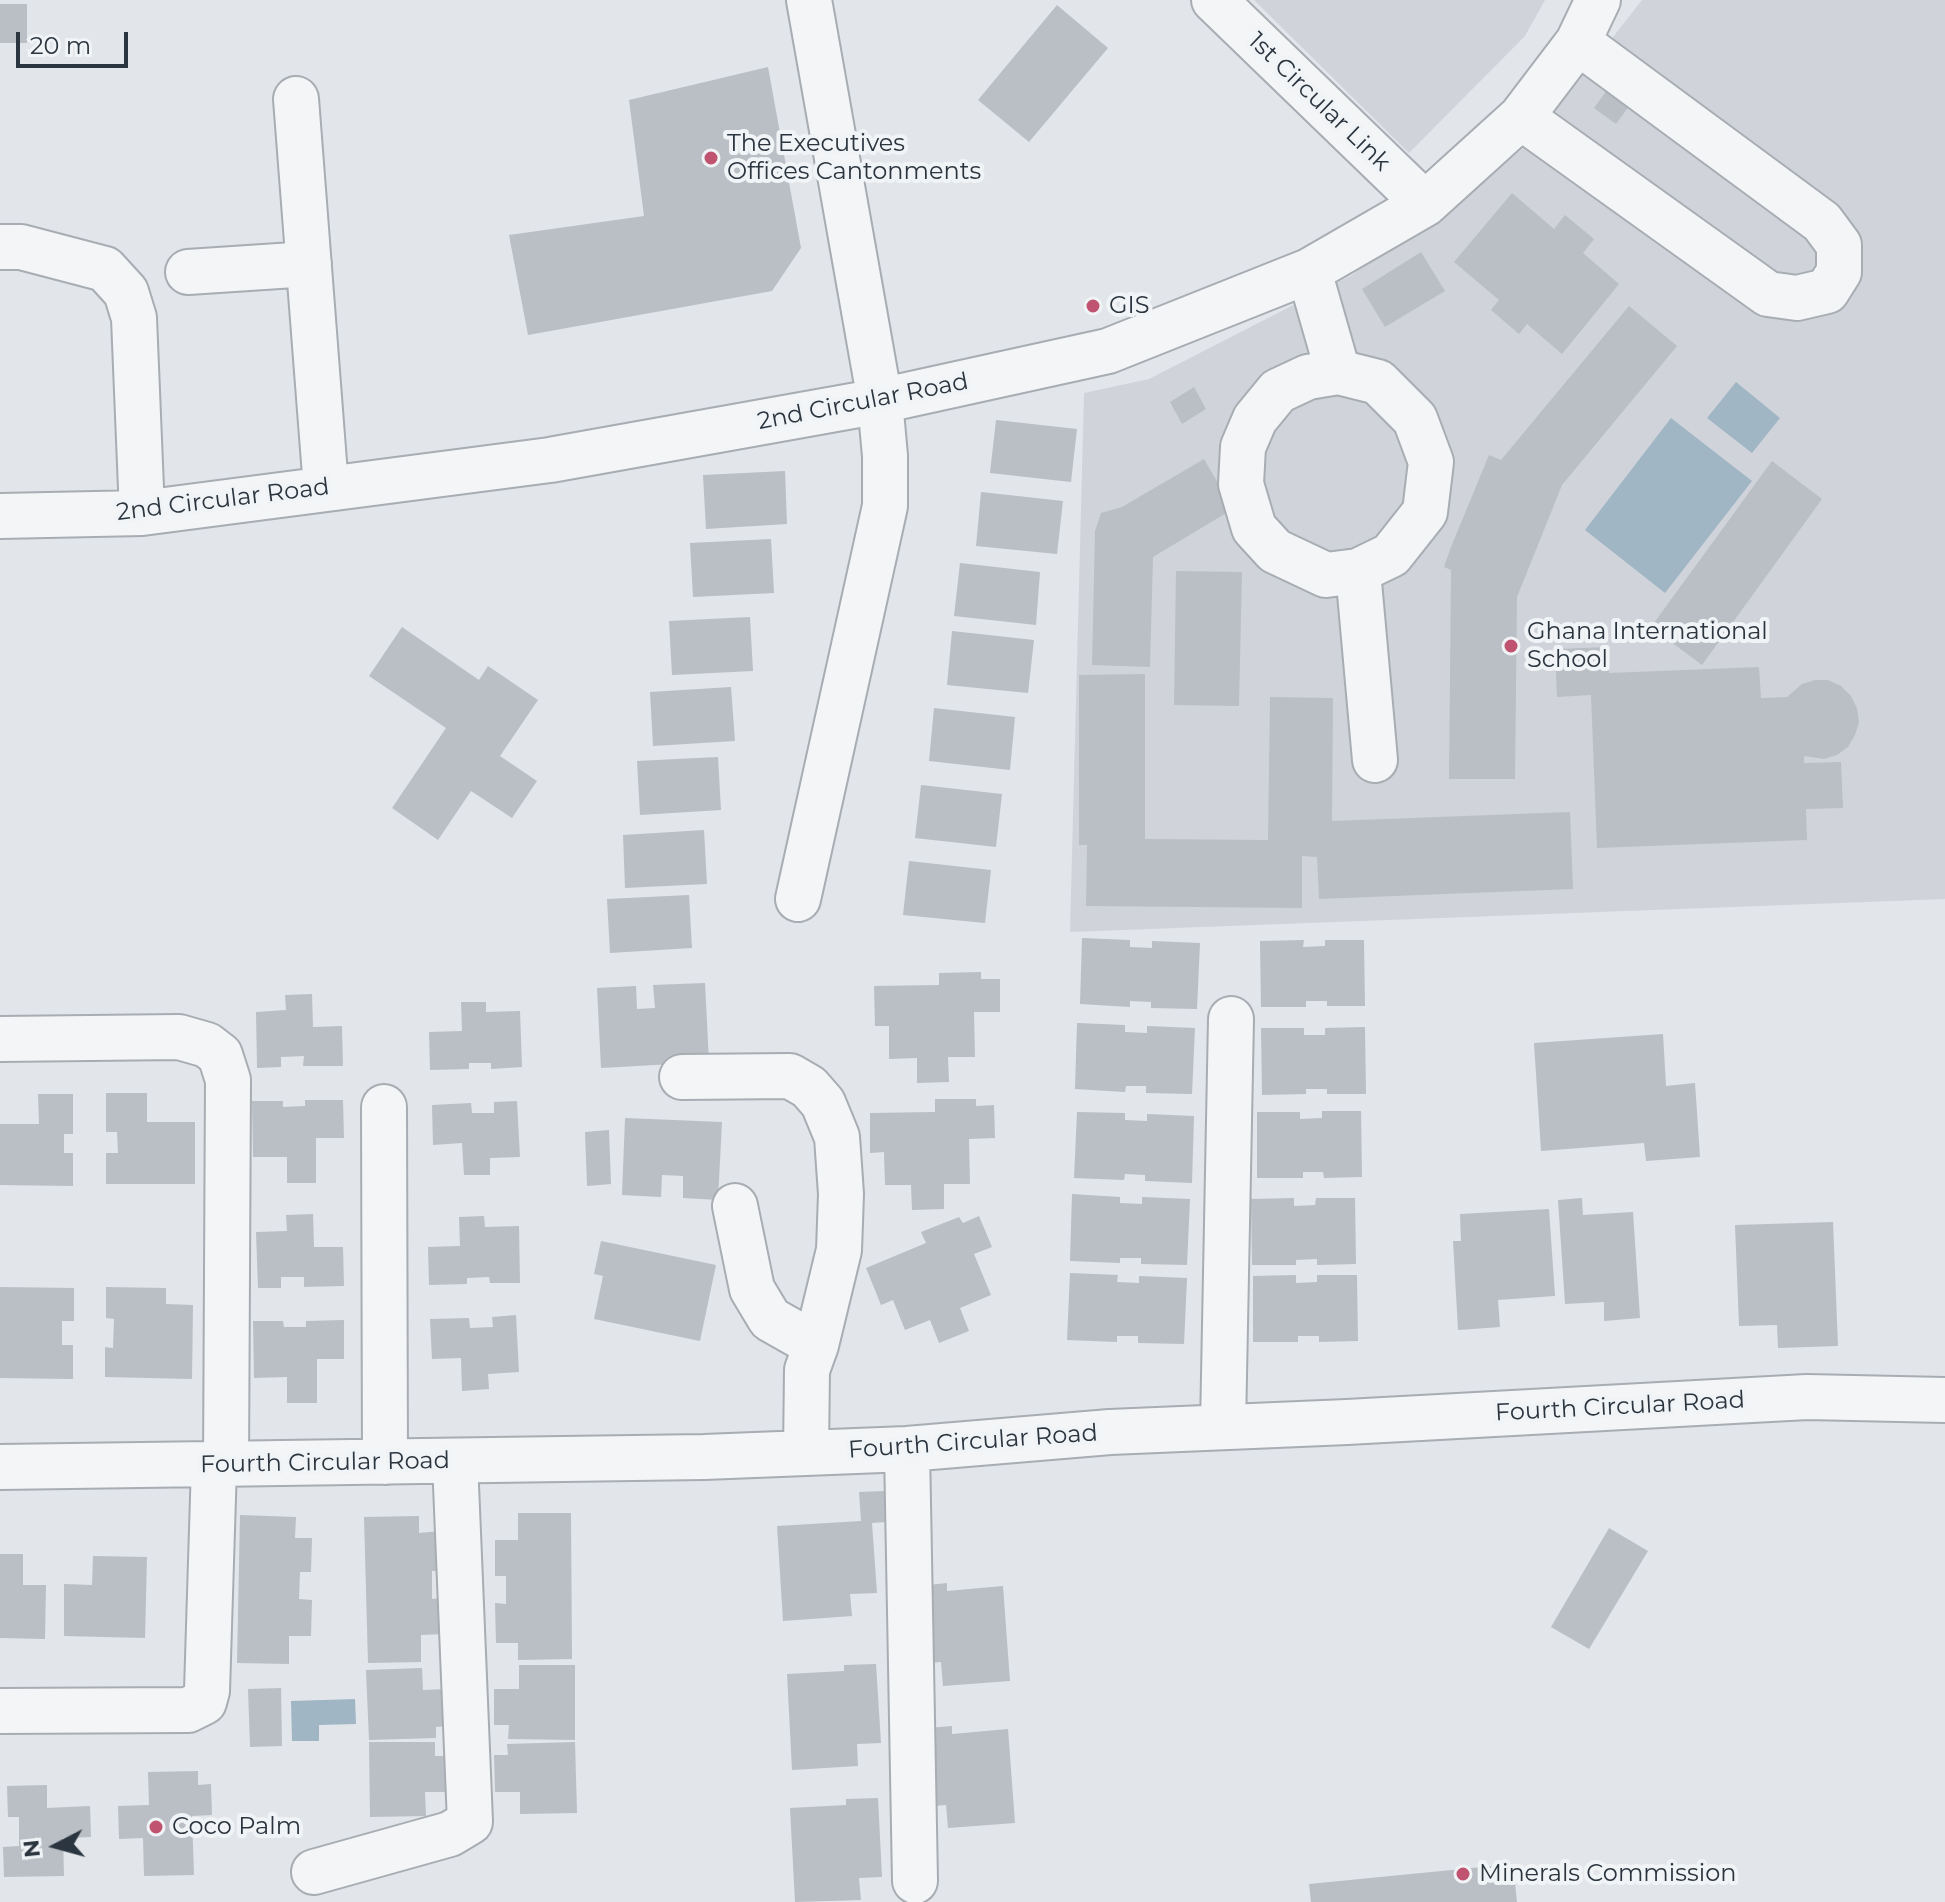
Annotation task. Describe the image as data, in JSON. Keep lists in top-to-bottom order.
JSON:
{
  "streets": {
    "street": ["1st Circular Link", "2nd Circular Road", "Fourth Circular Road"]
  },
  "crossings": [
    ["1st Circular Link", "2nd Circular Road"]
  ],
  "places": [
    "The Executives Offices Cantonments",
    "GIS",
    "Ghana International School",
    "Coco Palm",
    "Minerals Commission"
  ],
  "scale_bar": "20 m",
  "north": "left"
}
